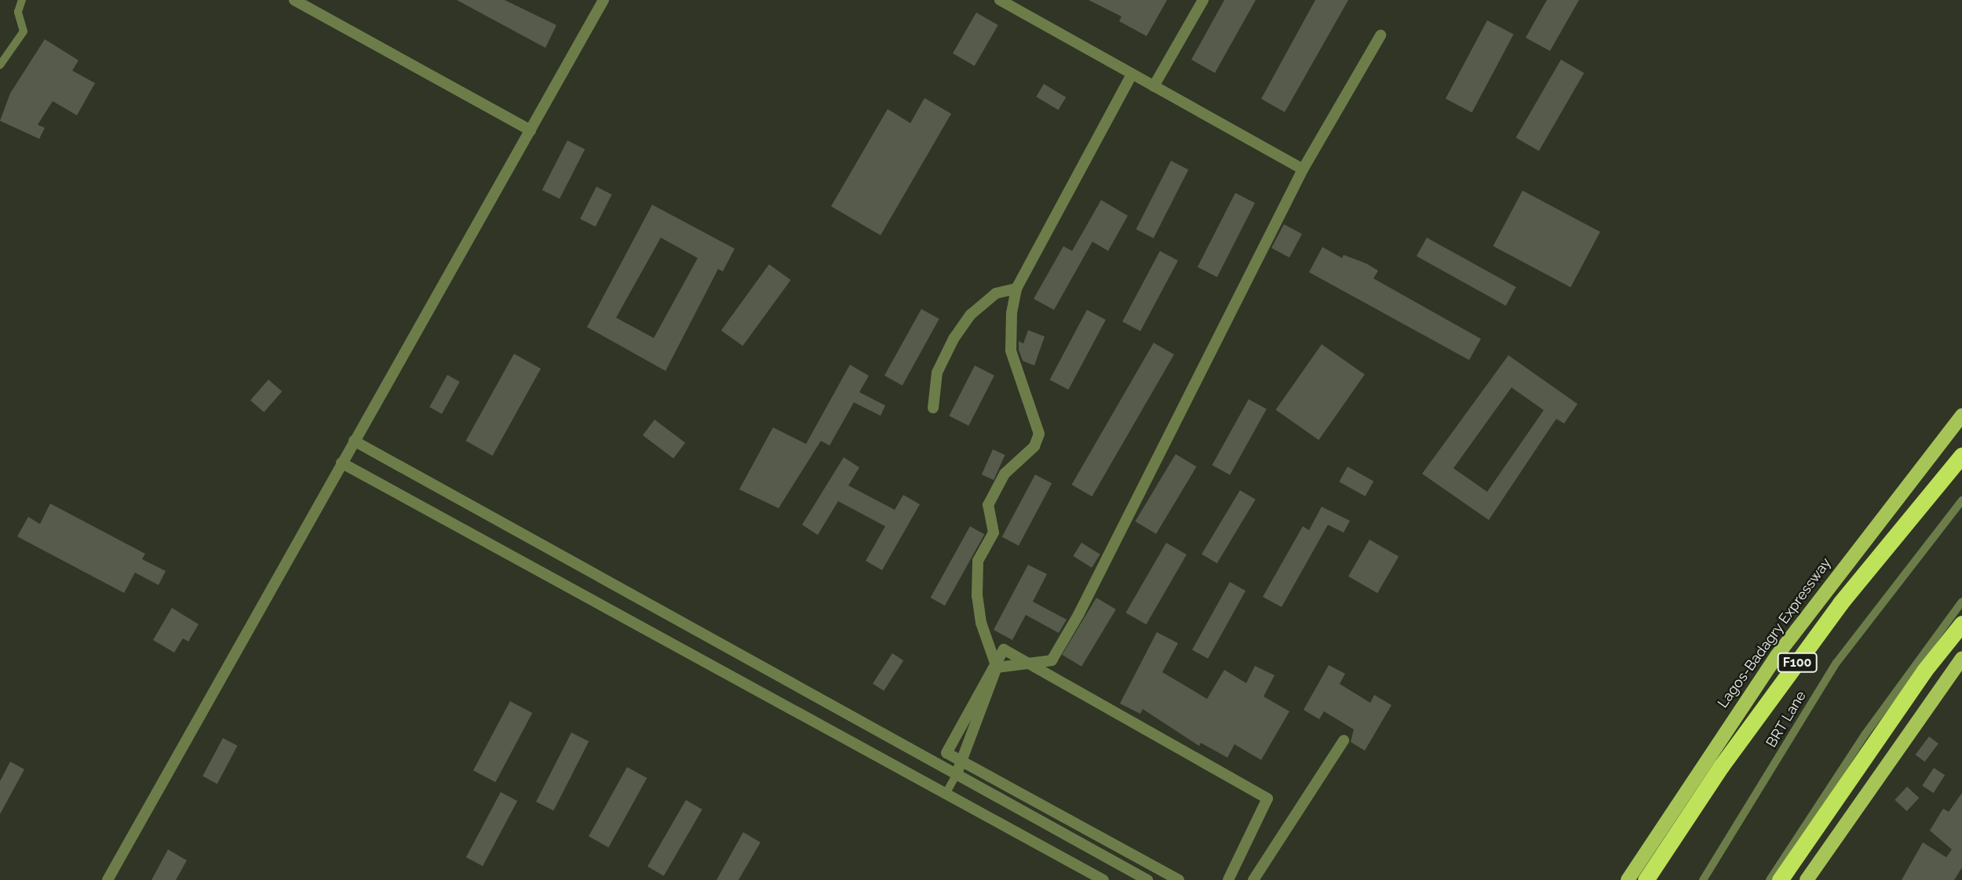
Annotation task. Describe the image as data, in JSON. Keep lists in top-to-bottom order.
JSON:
{
  "streets": {
    "highway": ["F100"],
    "main road": ["Lagos-Badagry Expressway"],
    "lane": ["BRT Lane"]
  }
}
